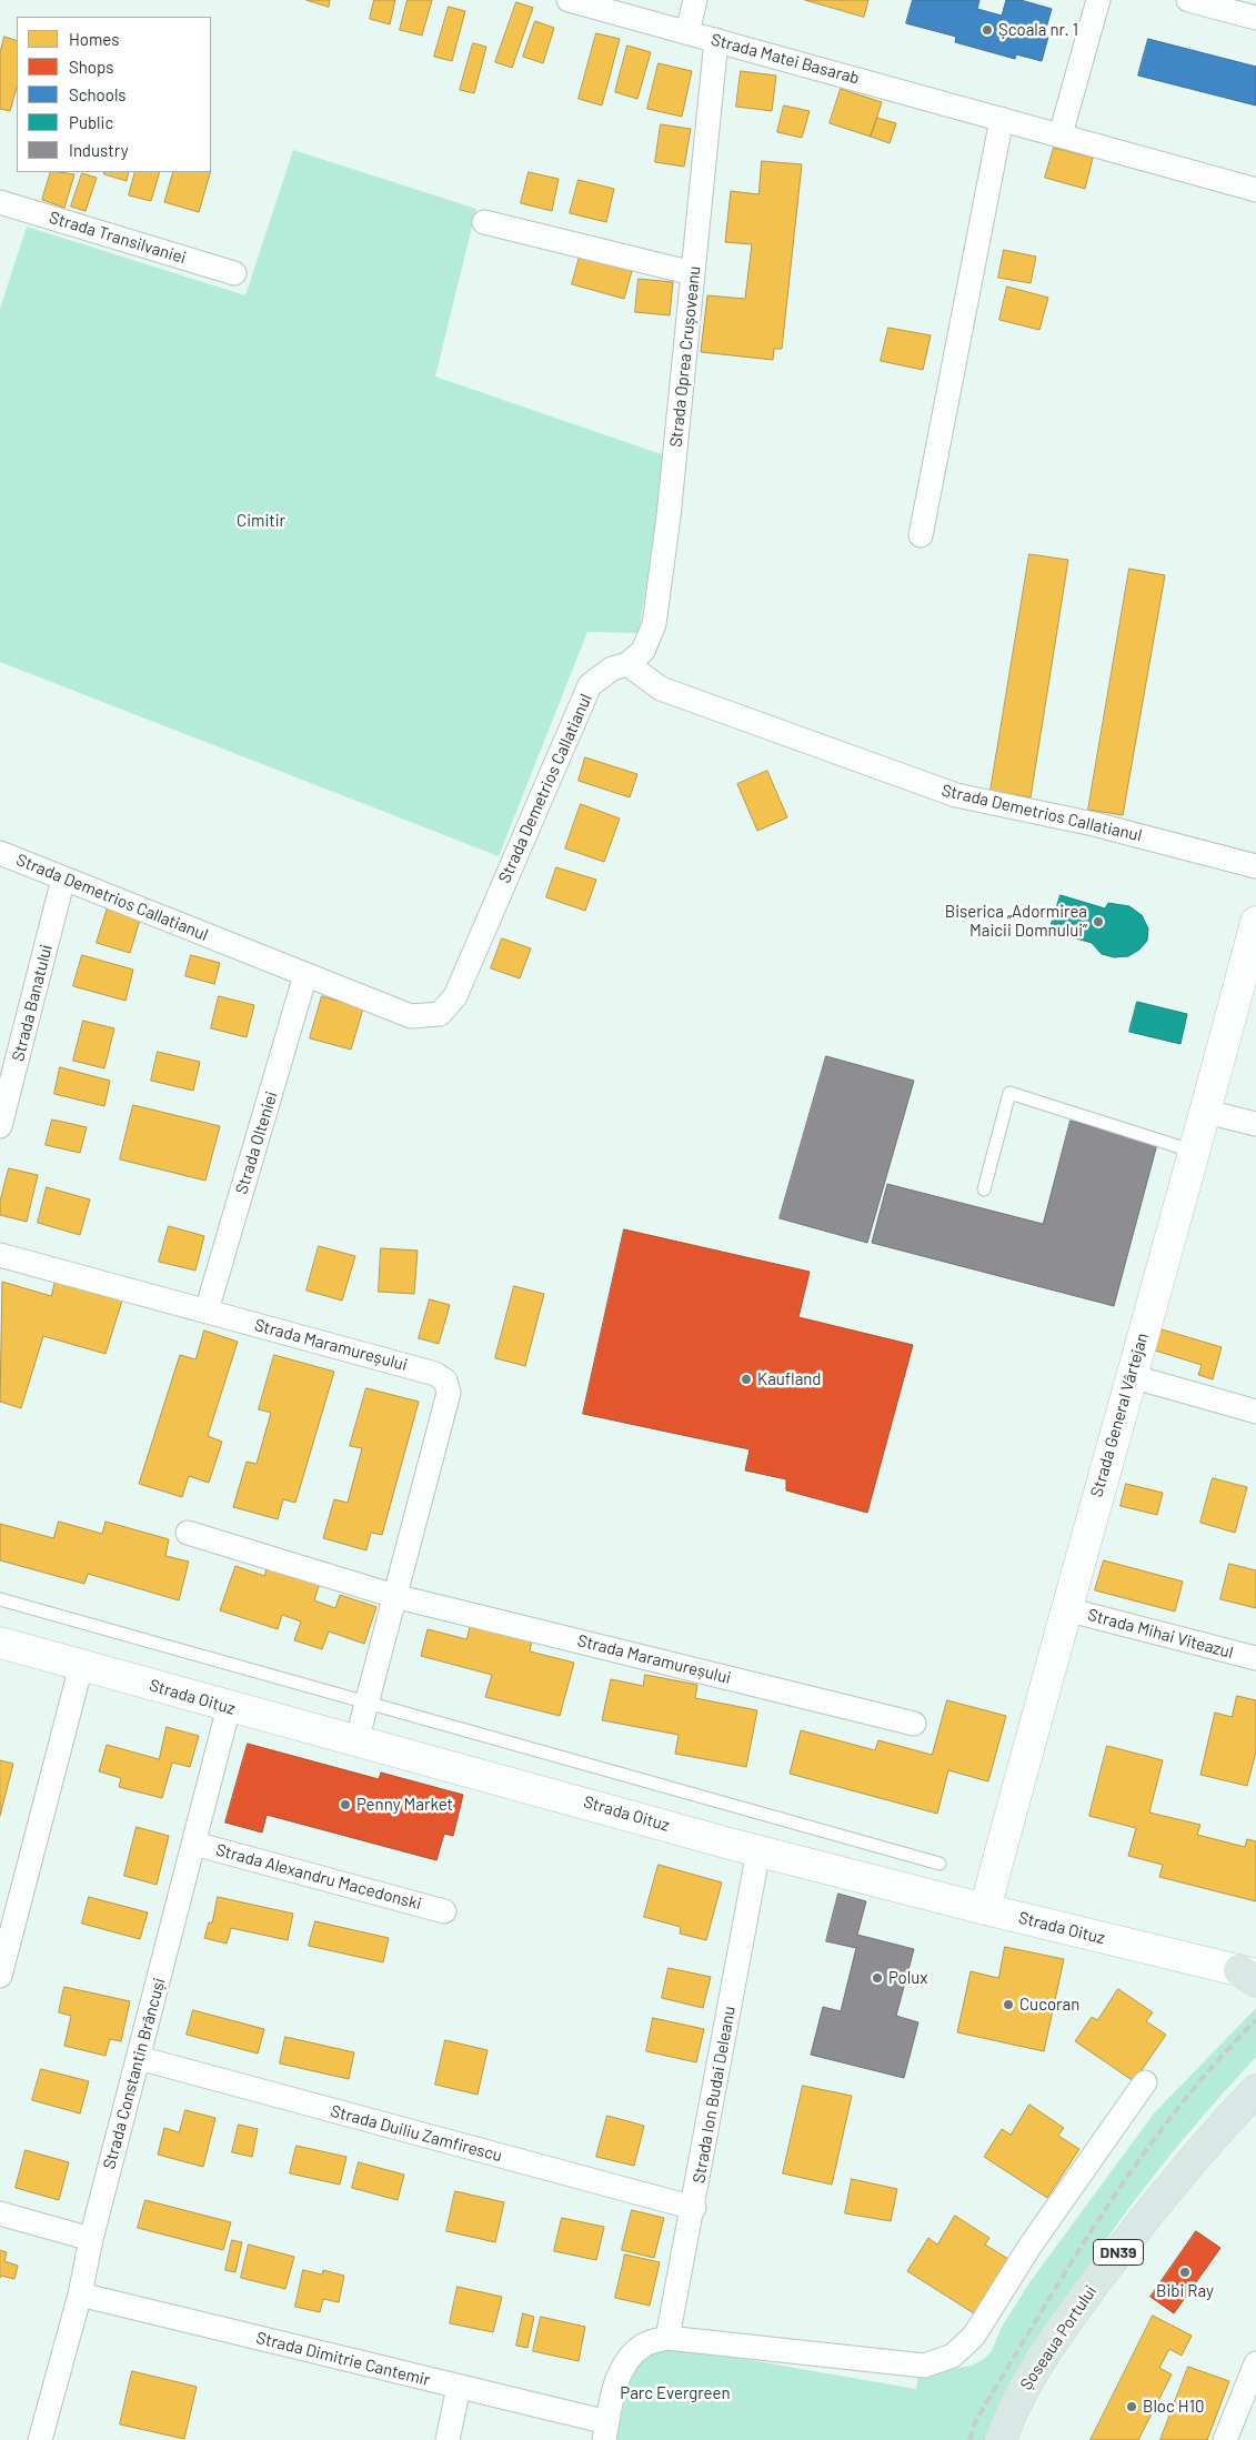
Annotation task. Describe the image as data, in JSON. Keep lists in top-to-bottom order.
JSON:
{
  "streets": {
    "main road": [
      "Strada General Vârtejan",
      "Strada Oituz",
      "DN39",
      "Șoseaua Portului"
    ],
    "street": [
      "Strada Matei Basarab",
      "Strada Transilvaniei",
      "Strada Oprea Crușoveanu",
      "Strada Demetrios Callatianul",
      "Strada Banatului",
      "Strada Olteniei",
      "Strada Maramureșului",
      "Strada Mihai Viteazul",
      "Strada Alexandru Macedonski",
      "Strada Constantin Brâncuși",
      "Strada Ion Budai Deleanu",
      "Strada Duiliu Zamfirescu",
      "Strada Dimitrie Cantemir"
    ]
  },
  "crossings": [
    ["Strada Matei Basarab", "Strada Oprea Crușoveanu"],
    ["Strada Oprea Crușoveanu", "Strada Demetrios Callatianul"],
    ["Strada Demetrios Callatianul", "Strada Banatului"],
    ["Strada Demetrios Callatianul", "Strada Olteniei"],
    ["Strada Olteniei", "Strada Maramureșului"],
    ["Strada Maramureșului", "Strada Oituz"],
    ["Strada General Vârtejan", "Strada Mihai Viteazul"],
    ["Strada General Vârtejan", "Strada Oituz"],
    ["Strada Oituz", "Strada Constantin Brâncuși"],
    ["Strada Oituz", "Strada Ion Budai Deleanu"],
    ["Strada Alexandru Macedonski", "Strada Constantin Brâncuși"],
    ["Strada Constantin Brâncuși", "Strada Duiliu Zamfirescu"],
    ["Strada Constantin Brâncuși", "Strada Dimitrie Cantemir"],
    ["Strada Ion Budai Deleanu", "Strada Duiliu Zamfirescu"]
  ],
  "parks": ["Cimitir", "Parc Evergreen"],
  "places": [
    "Școala nr. 1",
    "Biserica „Adormirea Maicii Domnului”",
    "Kaufland",
    "Penny Market",
    "Polux",
    "Cucoran",
    "Bibi Ray",
    "Bloc H10"
  ],
  "legend": [
    "Homes",
    "Shops",
    "Schools",
    "Public",
    "Industry"
  ]
}
